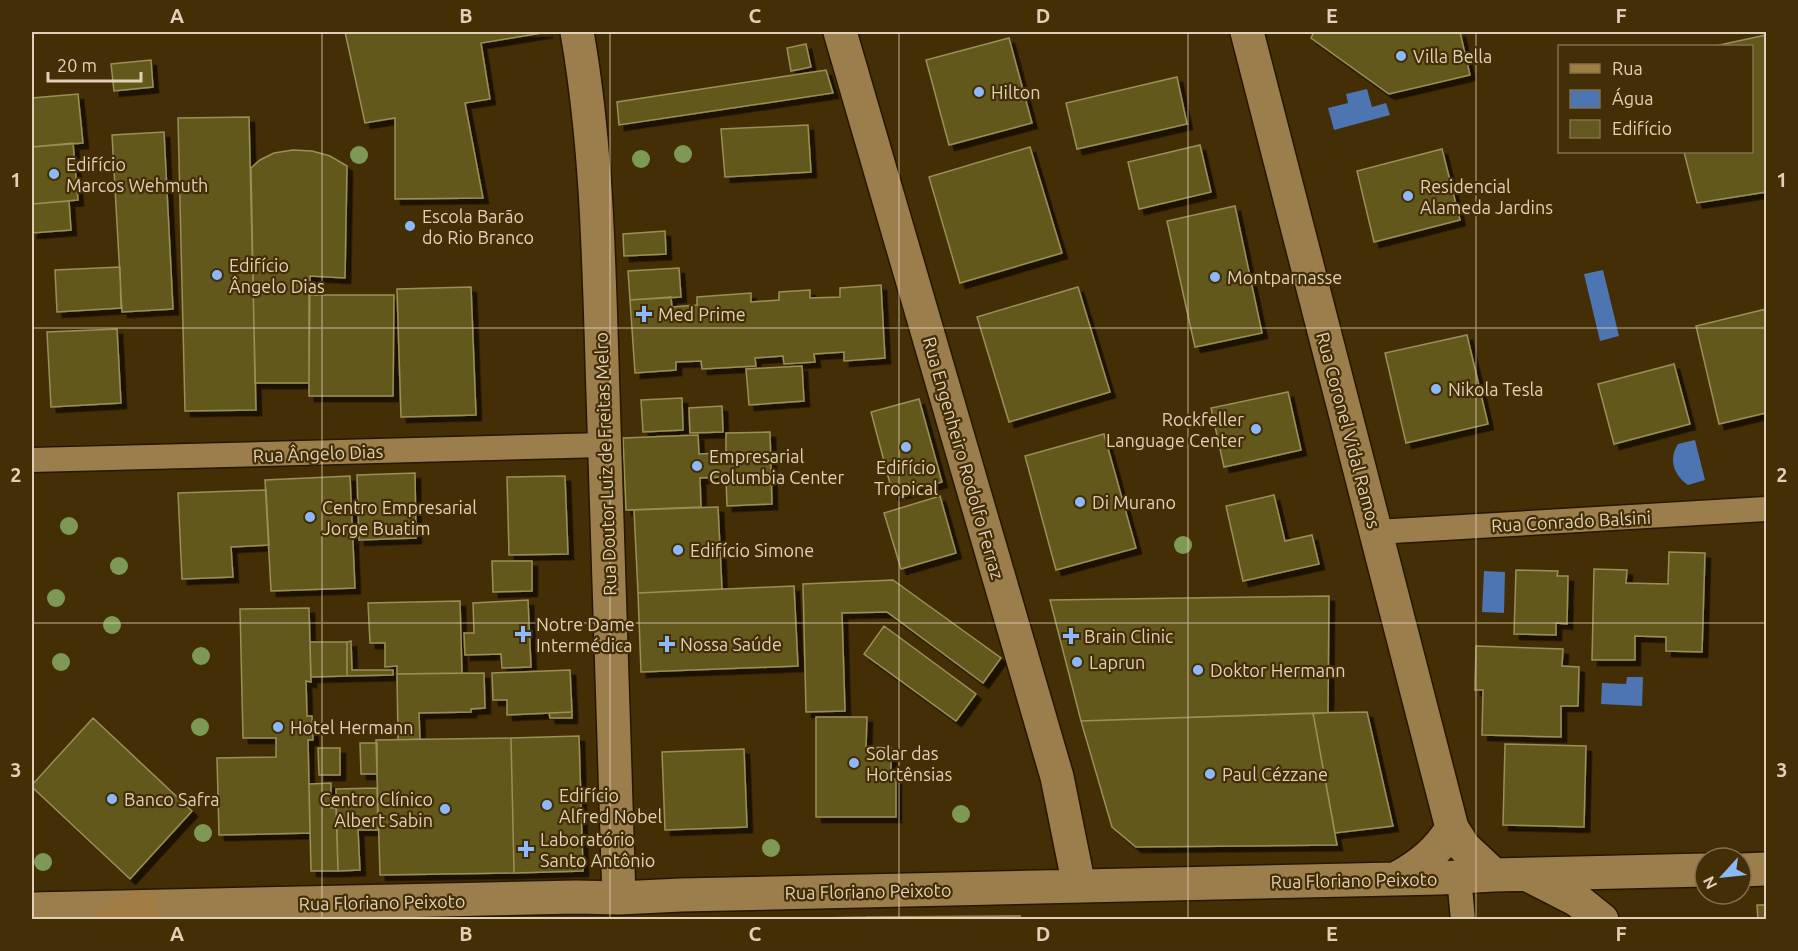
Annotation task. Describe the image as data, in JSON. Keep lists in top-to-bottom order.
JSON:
{
  "streets": {
    "street": [
      "Rua Coronel Vidal Ramos",
      "Rua Ângelo Dias",
      "Rua Engenheiro Rodolfo Ferraz",
      "Rua Doutor Luiz de Freitas Melro",
      "Rua Conrado Balsini",
      "Rua Floriano Peixoto"
    ]
  },
  "crossings": [
    ["Rua Coronel Vidal Ramos", "Rua Conrado Balsini"],
    ["Rua Coronel Vidal Ramos", "Rua Floriano Peixoto"],
    ["Rua Ângelo Dias", "Rua Doutor Luiz de Freitas Melro"],
    ["Rua Engenheiro Rodolfo Ferraz", "Rua Floriano Peixoto"],
    ["Rua Doutor Luiz de Freitas Melro", "Rua Floriano Peixoto"]
  ],
  "places": {
    "other": [
      "Villa Bella",
      "Hilton",
      "Edifício Marcos Wehmuth",
      "Residencial Alameda Jardins",
      "Escola Barão do Rio Branco",
      "Edifício Ângelo Dias",
      "Montparnasse",
      "Nikola Tesla",
      "Rockfeller Language Center",
      "Edifício Tropical",
      "Empresarial Columbia Center",
      "Di Murano",
      "Centro Empresarial Jorge Buatim",
      "Edifício Simone",
      "Laprun",
      "Doktor Hermann",
      "Hotel Hermann",
      "Solar das Hortênsias",
      "Paul Cézzane",
      "Banco Safra",
      "Edifício Alfred Nobel",
      "Centro Clínico Albert Sabin"
    ],
    "health": [
      "Med Prime",
      "Notre Dame Intermédica",
      "Brain Clinic",
      "Nossa Saúde",
      "Laboratório Santo Antônio"
    ]
  },
  "legend": ["Rua", "Água", "Edifício"],
  "scale_bar": "20 m",
  "north": "bottom left",
  "grid": {
    "columns": [
      "A",
      "B",
      "C",
      "D",
      "E",
      "F"
    ],
    "rows": ["1", "2", "3"]
  }
}
